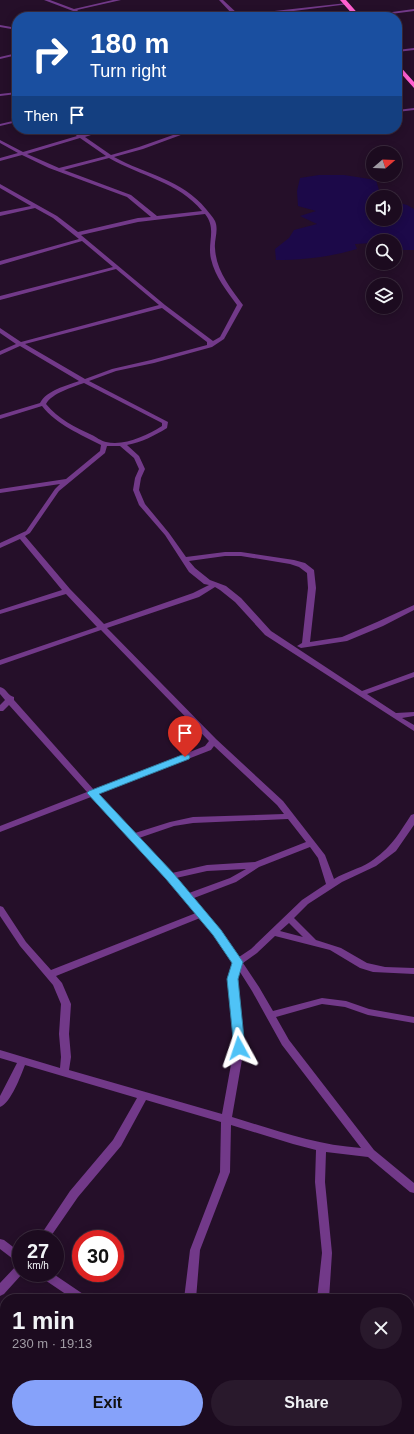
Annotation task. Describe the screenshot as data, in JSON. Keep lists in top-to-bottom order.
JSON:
{
  "north": "right",
  "page": {
    "turn": ["180 m", "Turn right"],
    "then": "Then",
    "speed": "27 km/h",
    "limit": "30",
    "heading": ["1 min", "230 m · 19:13"],
    "buttons": ["Exit", "Share"]
  }
}
